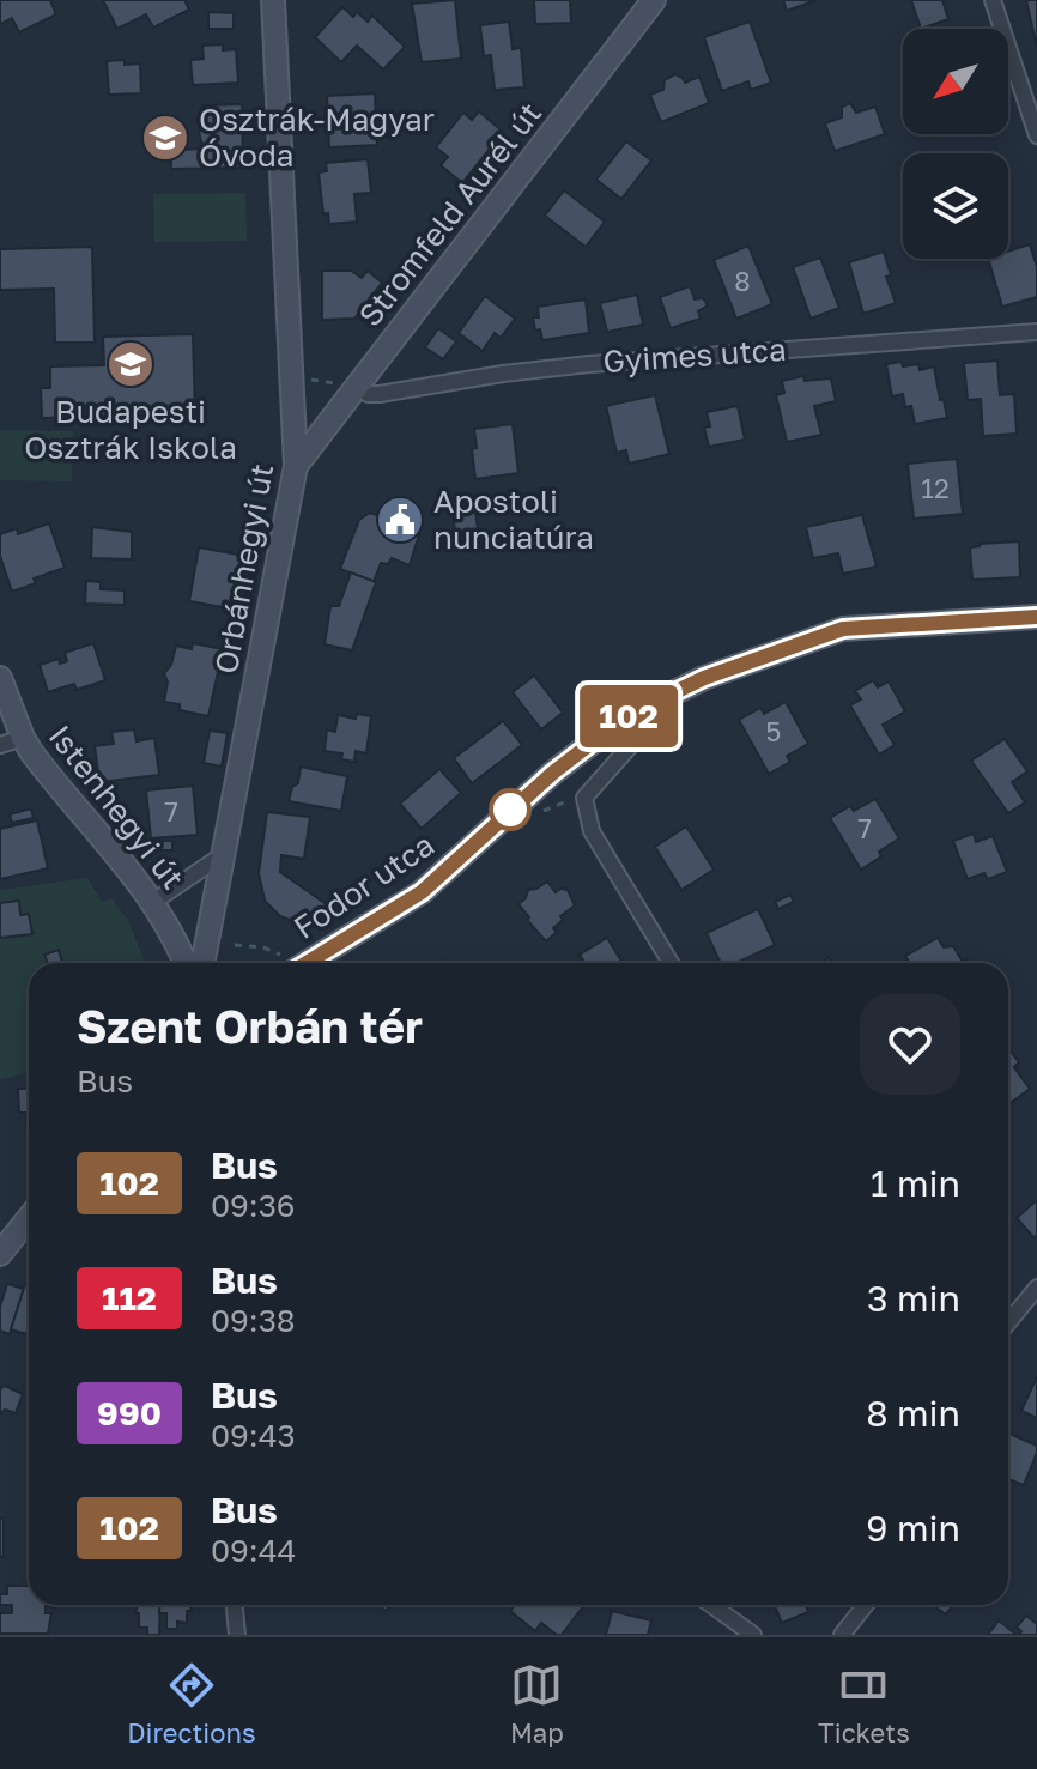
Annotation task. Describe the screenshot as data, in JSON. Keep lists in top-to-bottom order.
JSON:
{
  "streets": {
    "street": [
      "Stromfeld Aurél út",
      "Gyimes utca",
      "Orbánhegyi út",
      "Istenhegyi út",
      "Fodor utca"
    ]
  },
  "crossings": [
    ["Stromfeld Aurél út", "Gyimes utca"],
    ["Stromfeld Aurél út", "Orbánhegyi út"]
  ],
  "places": {
    "school or university": ["Osztrák-Magyar Óvoda", "Budapesti Osztrák Iskola"],
    "public building": ["Apostoli nunciatúra"]
  },
  "lines": ["bus line 102"],
  "house_numbers": [
    "8",
    "12",
    "5",
    "7",
    "7"
  ],
  "north": "bottom left",
  "page": {
    "on_map": "102",
    "heading": ["Szent Orbán tér", "Bus"],
    "list": [
      {
        "mark": "102",
        "name": "Bus",
        "note": "09:36",
        "value": "1 min"
      },
      {
        "mark": "112",
        "name": "Bus",
        "note": "09:38",
        "value": "3 min"
      },
      {
        "mark": "990",
        "name": "Bus",
        "note": "09:43",
        "value": "8 min"
      },
      {
        "mark": "102",
        "name": "Bus",
        "note": "09:44",
        "value": "9 min"
      }
    ],
    "tabs": ["Directions", "Map", "Tickets"]
  }
}
